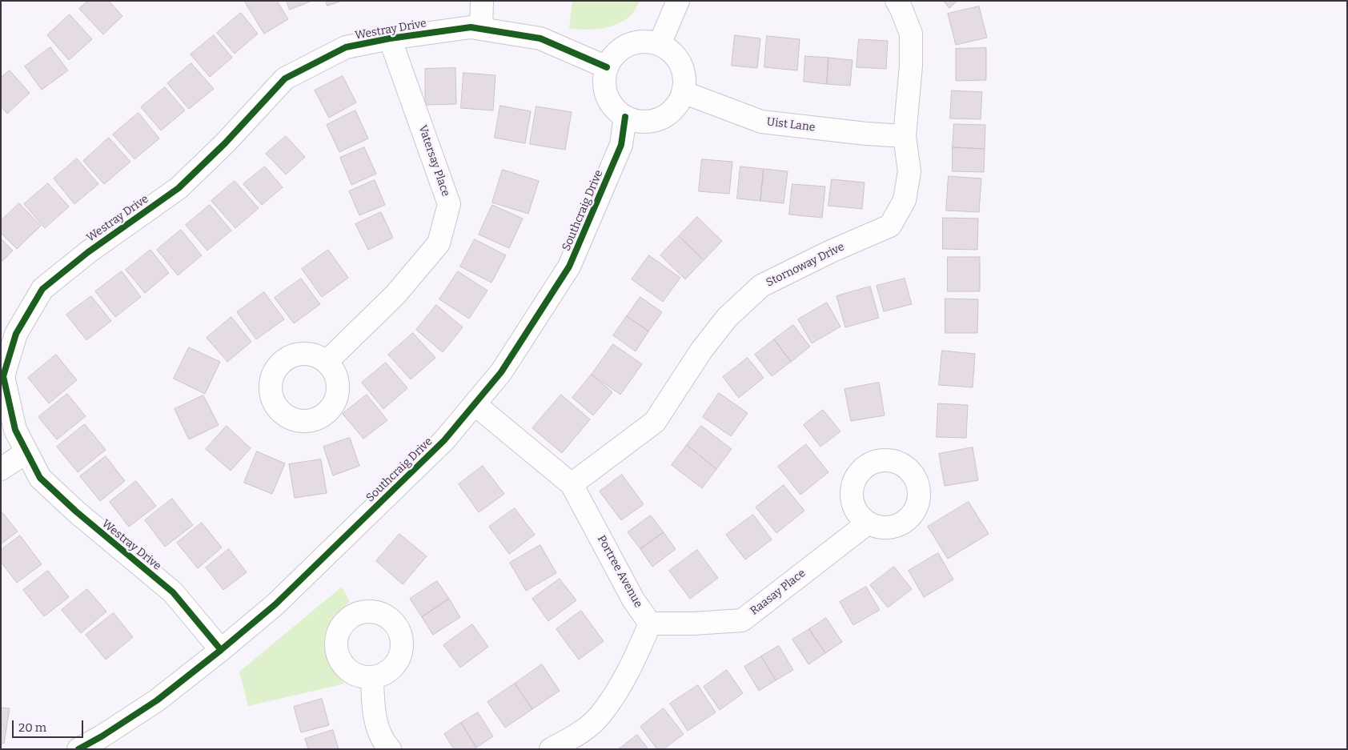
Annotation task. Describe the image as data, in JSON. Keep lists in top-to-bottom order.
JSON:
{
  "streets": {
    "street": [
      "Westray Drive",
      "Uist Lane",
      "Vatersay Place",
      "Southcraig Drive",
      "Stornoway Drive",
      "Portree Avenue",
      "Raasay Place"
    ]
  },
  "crossings": [
    ["Westray Drive", "Uist Lane"],
    ["Westray Drive", "Vatersay Place"],
    ["Westray Drive", "Southcraig Drive"],
    ["Uist Lane", "Southcraig Drive"],
    ["Uist Lane", "Stornoway Drive"],
    ["Southcraig Drive", "Portree Avenue"],
    ["Stornoway Drive", "Portree Avenue"],
    ["Portree Avenue", "Raasay Place"]
  ],
  "scale_bar": "20 m"
}
